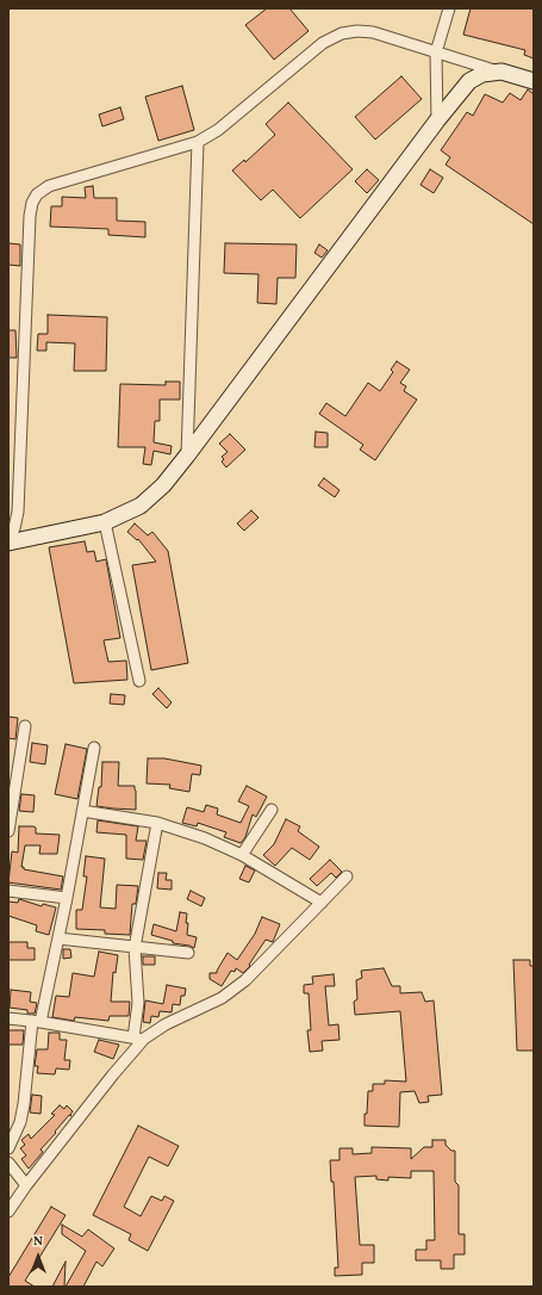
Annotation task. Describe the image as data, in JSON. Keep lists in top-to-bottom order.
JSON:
{
  "north": "top"
}
